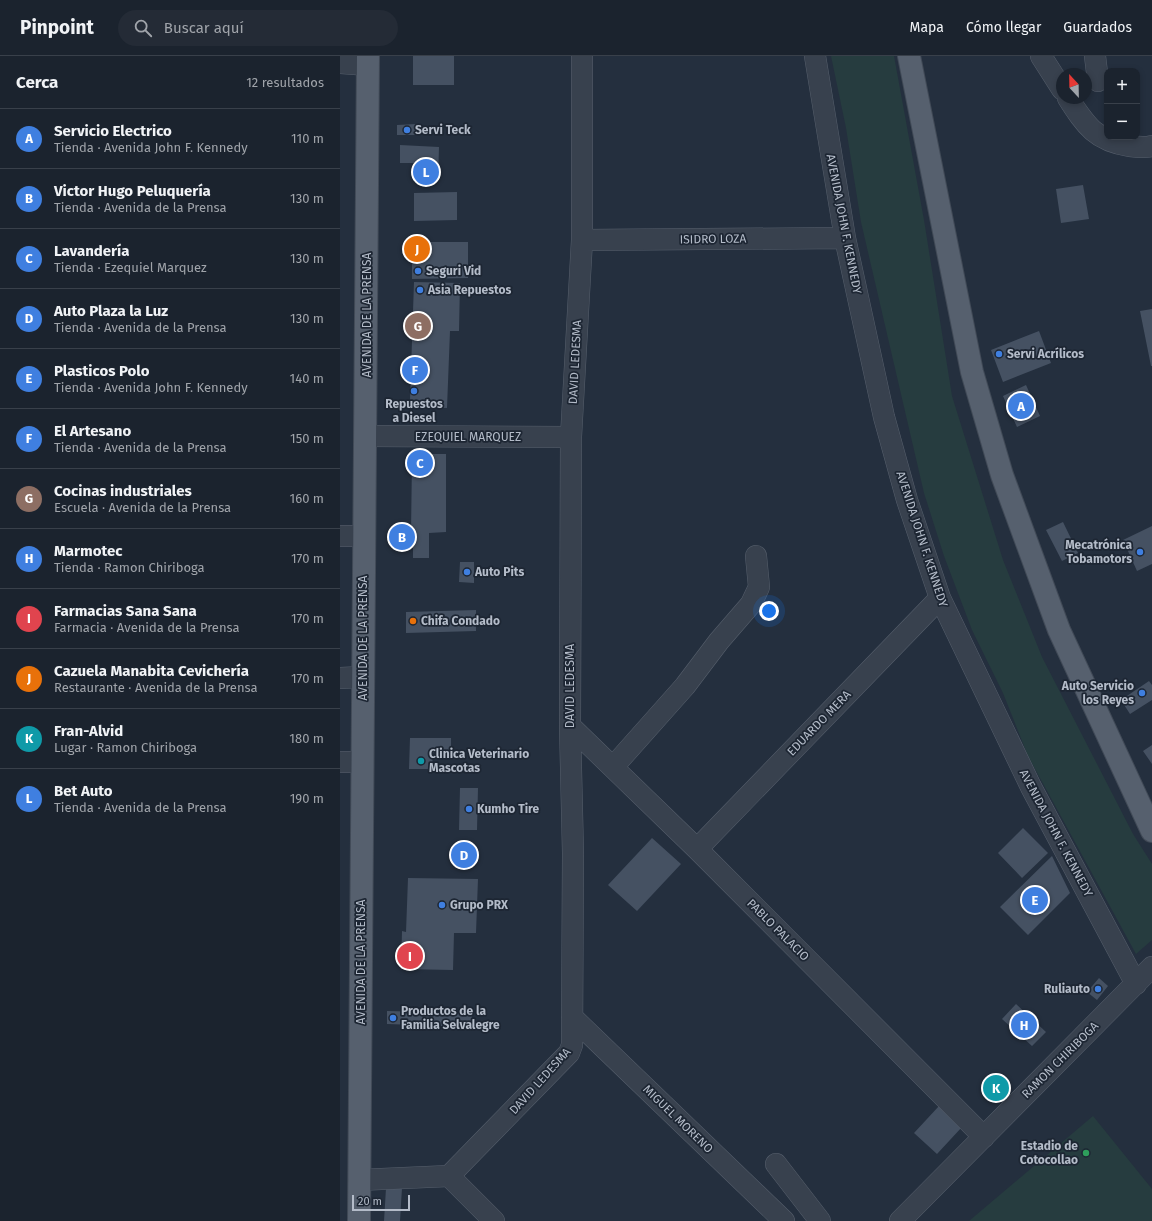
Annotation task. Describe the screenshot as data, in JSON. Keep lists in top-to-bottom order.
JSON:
{
  "streets": {
    "main road": ["AVENIDA DE LA PRENSA"],
    "street": [
      "AVENIDA JOHN F. KENNEDY",
      "ISIDRO LOZA",
      "DAVID LEDESMA",
      "EZEQUIEL MARQUEZ",
      "EDUARDO MERA",
      "PABLO PALACIO",
      "RAMON CHIRIBOGA",
      "MIGUEL MORENO"
    ]
  },
  "crossings": [
    ["AVENIDA JOHN F. KENNEDY", "ISIDRO LOZA"],
    ["AVENIDA JOHN F. KENNEDY", "EDUARDO MERA"],
    ["AVENIDA JOHN F. KENNEDY", "RAMON CHIRIBOGA"],
    ["ISIDRO LOZA", "DAVID LEDESMA"],
    ["AVENIDA DE LA PRENSA", "EZEQUIEL MARQUEZ"],
    ["DAVID LEDESMA", "EZEQUIEL MARQUEZ"],
    ["DAVID LEDESMA", "PABLO PALACIO"],
    ["DAVID LEDESMA", "MIGUEL MORENO"],
    ["EDUARDO MERA", "PABLO PALACIO"],
    ["PABLO PALACIO", "RAMON CHIRIBOGA"]
  ],
  "places": [
    "Servi Teck",
    "Seguri Vid",
    "Asia Repuestos",
    "Servi Acrílicos",
    "Repuestos a Diesel",
    "Mecatrónica Tobamotors",
    "Auto Pits",
    "Chifa Condado",
    "Auto Servicio los Reyes",
    "Clinica Veterinario Mascotas",
    "Kumho Tire",
    "Grupo PRX",
    "Ruliauto",
    "Productos de la Familia Selvalegre",
    "Estadio de Cotocollao"
  ],
  "scale_bar": "20 m",
  "north": "top",
  "page": {
    "header": "Pinpoint",
    "search": "Buscar aquí",
    "nav": ["Mapa", "Cómo llegar", "Guardados"],
    "heading": ["Cerca", "12 resultados"],
    "map_buttons": ["+", "−"],
    "list": [
      {
        "mark": "A",
        "name": "Servicio Electrico",
        "note": "Tienda · Avenida John F. Kennedy",
        "value": "110 m"
      },
      {
        "mark": "B",
        "name": "Victor Hugo Peluquería",
        "note": "Tienda · Avenida de la Prensa",
        "value": "130 m"
      },
      {
        "mark": "C",
        "name": "Lavandería",
        "note": "Tienda · Ezequiel Marquez",
        "value": "130 m"
      },
      {
        "mark": "D",
        "name": "Auto Plaza la Luz",
        "note": "Tienda · Avenida de la Prensa",
        "value": "130 m"
      },
      {
        "mark": "E",
        "name": "Plasticos Polo",
        "note": "Tienda · Avenida John F. Kennedy",
        "value": "140 m"
      },
      {
        "mark": "F",
        "name": "El Artesano",
        "note": "Tienda · Avenida de la Prensa",
        "value": "150 m"
      },
      {
        "mark": "G",
        "name": "Cocinas industriales",
        "note": "Escuela · Avenida de la Prensa",
        "value": "160 m"
      },
      {
        "mark": "H",
        "name": "Marmotec",
        "note": "Tienda · Ramon Chiriboga",
        "value": "170 m"
      },
      {
        "mark": "I",
        "name": "Farmacias Sana Sana",
        "note": "Farmacia · Avenida de la Prensa",
        "value": "170 m"
      },
      {
        "mark": "J",
        "name": "Cazuela Manabita Cevichería",
        "note": "Restaurante · Avenida de la Prensa",
        "value": "170 m"
      },
      {
        "mark": "K",
        "name": "Fran-Alvid",
        "note": "Lugar · Ramon Chiriboga",
        "value": "180 m"
      },
      {
        "mark": "L",
        "name": "Bet Auto",
        "note": "Tienda · Avenida de la Prensa",
        "value": "190 m"
      }
    ],
    "pins": [
      "L",
      "J",
      "G",
      "F",
      "A",
      "C",
      "B",
      "D",
      "E",
      "I",
      "H",
      "K"
    ],
    "scale": "20 m"
  }
}
